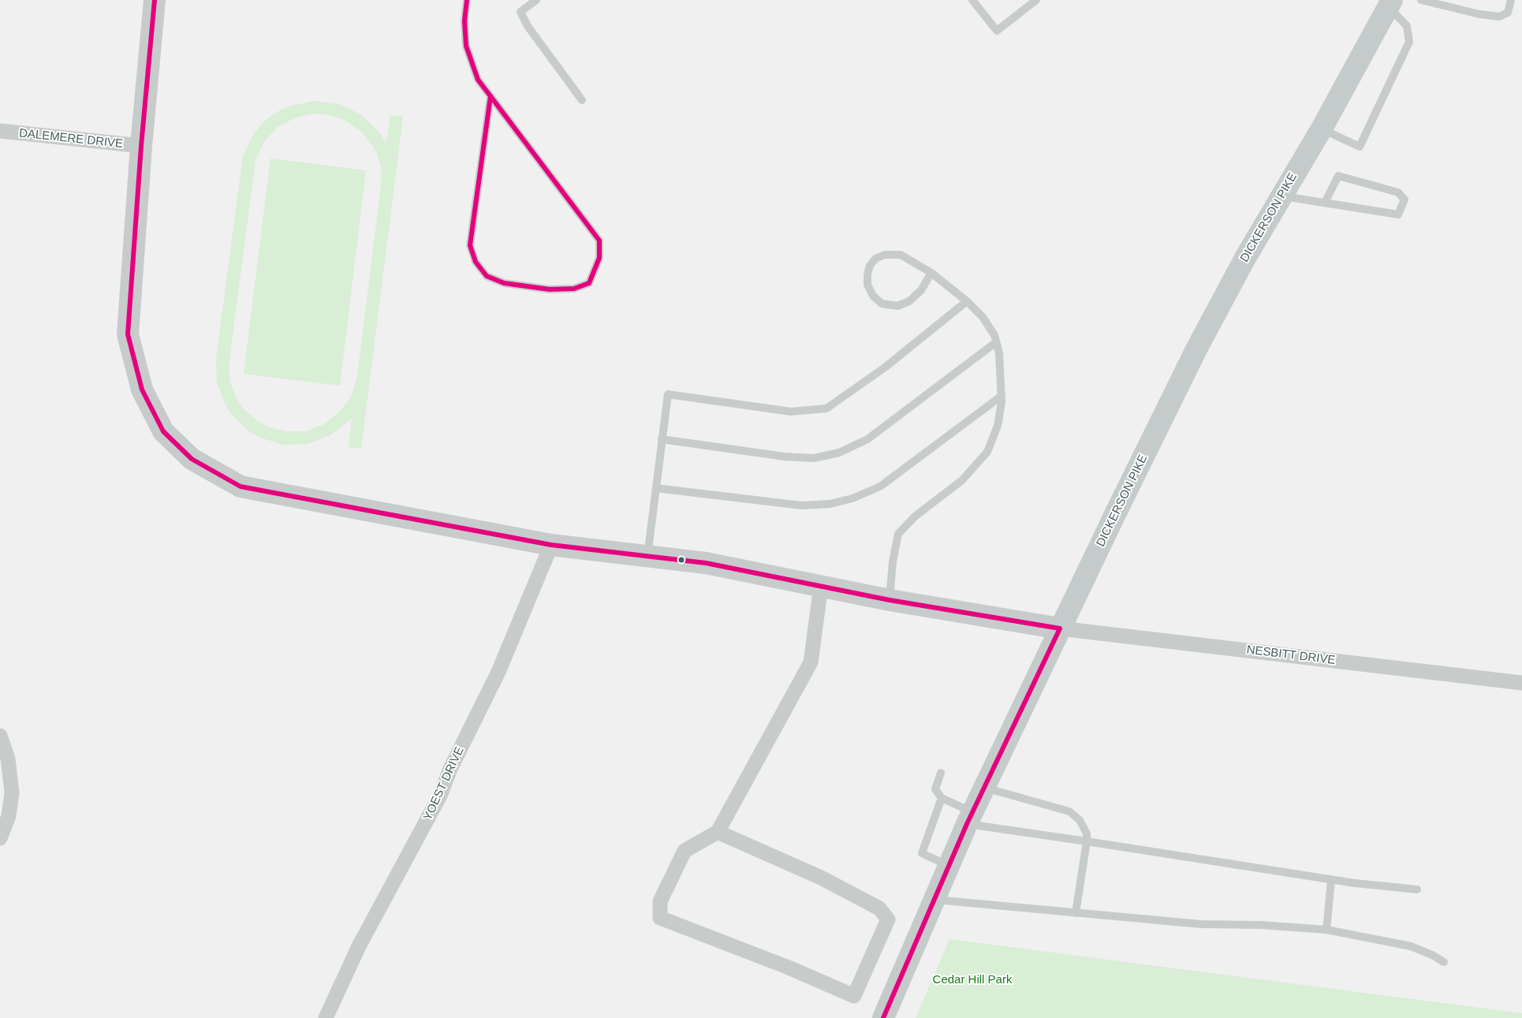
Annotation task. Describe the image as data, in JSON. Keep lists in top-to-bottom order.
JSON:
{
  "streets": {
    "main road": ["DICKERSON PIKE"],
    "street": ["DALEMERE DRIVE", "NESBITT DRIVE", "YOEST DRIVE"]
  },
  "crossings": [
    ["DICKERSON PIKE", "NESBITT DRIVE"]
  ],
  "parks": ["Cedar Hill Park"]
}
